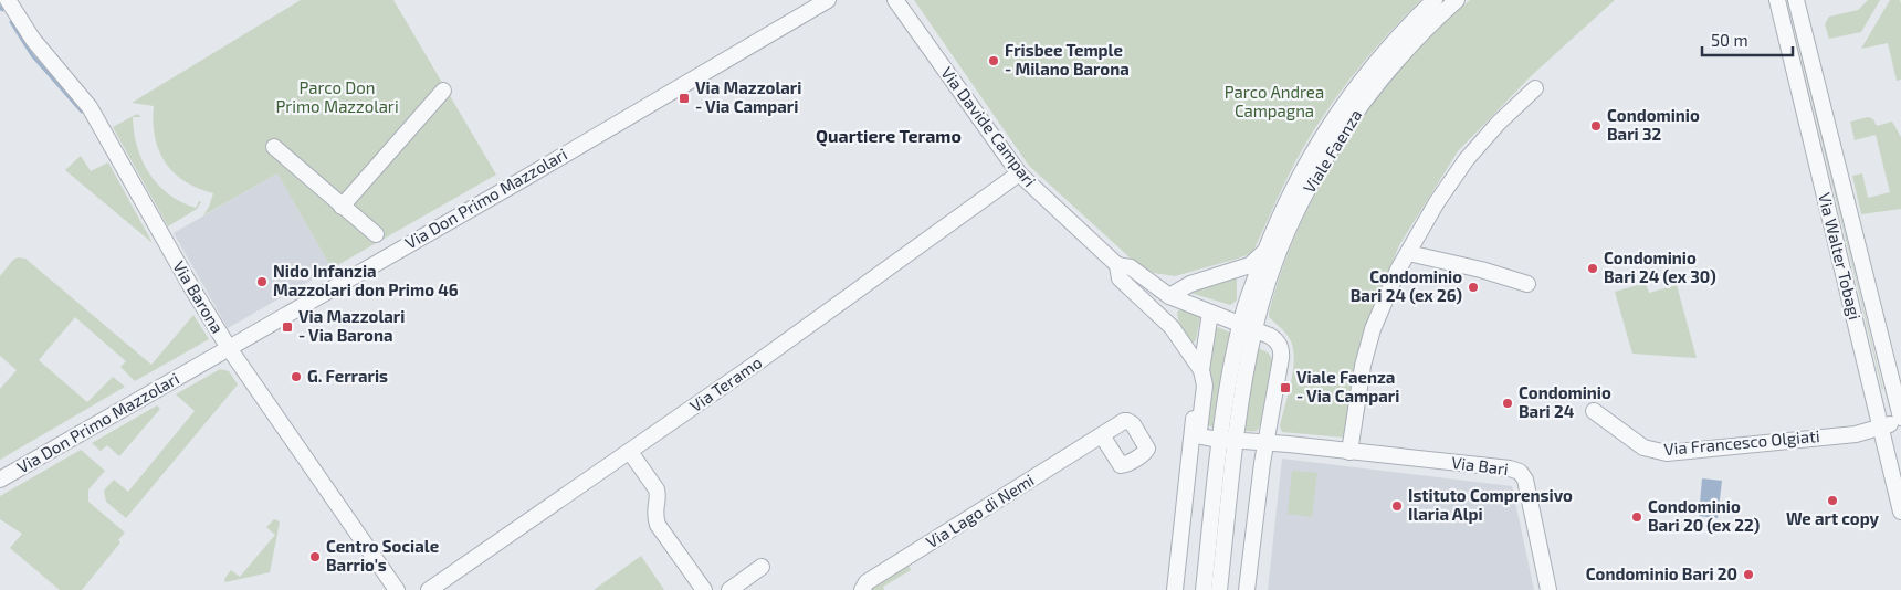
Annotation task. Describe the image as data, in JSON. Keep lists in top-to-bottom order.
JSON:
{
  "streets": {
    "street": [
      "Via Davide Campari",
      "Viale Faenza",
      "Via Don Primo Mazzolari",
      "Via Walter Tobagi",
      "Via Barona",
      "Via Teramo",
      "Via Francesco Olgiati",
      "Via Bari",
      "Via Lago di Nemi"
    ]
  },
  "crossings": [
    ["Via Davide Campari", "Viale Faenza"],
    ["Via Davide Campari", "Via Teramo"],
    ["Via Don Primo Mazzolari", "Via Barona"],
    ["Via Walter Tobagi", "Via Francesco Olgiati"]
  ],
  "districts": ["Quartiere Teramo"],
  "parks": ["Parco Don Primo Mazzolari", "Parco Andrea Campagna"],
  "places": {
    "other": [
      "Frisbee Temple - Milano Barona",
      "Condominio Bari 32",
      "Condominio Bari 24 (ex 30)",
      "Nido Infanzia Mazzolari don Primo 46",
      "Condominio Bari 24 (ex 26)",
      "G. Ferraris",
      "Condominio Bari 24",
      "We art copy",
      "Istituto Comprensivo Ilaria Alpi",
      "Condominio Bari 20 (ex 22)",
      "Centro Sociale Barrio's",
      "Condominio Bari 20"
    ],
    "transit": ["Via Mazzolari - Via Campari", "Via Mazzolari - Via Barona", "Viale Faenza - Via Campari"]
  },
  "scale_bar": "50 m"
}
